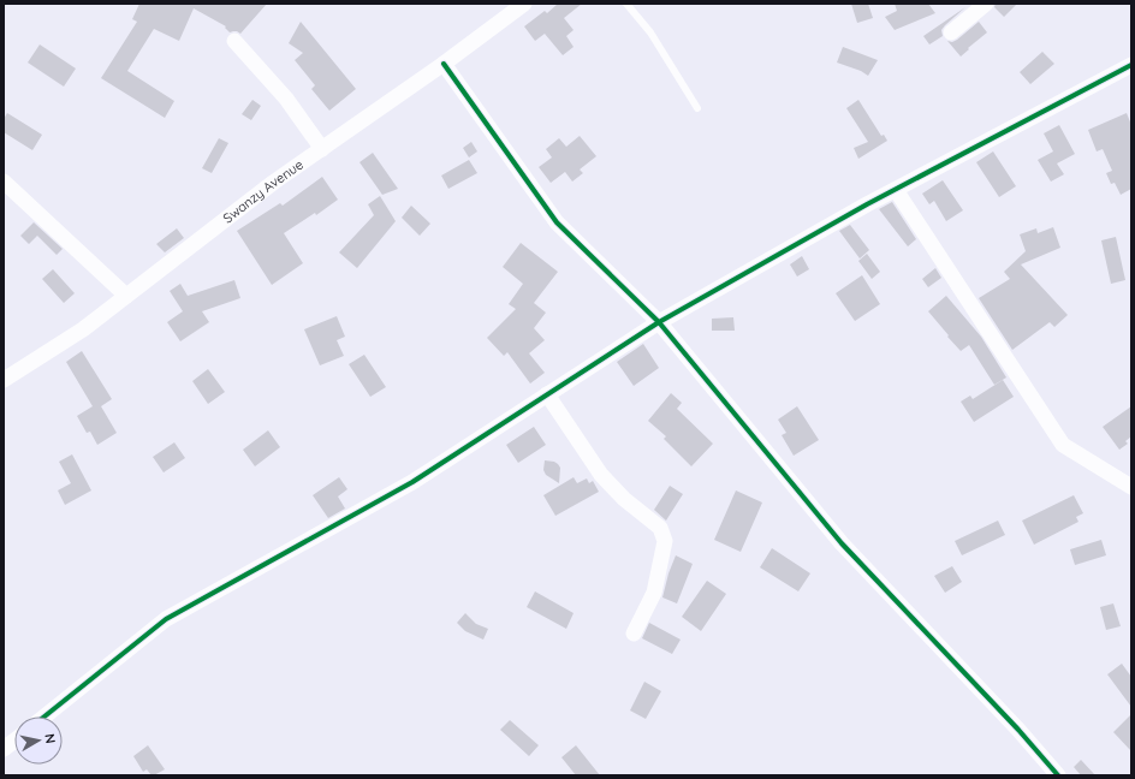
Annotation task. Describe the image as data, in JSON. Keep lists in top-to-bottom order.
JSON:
{
  "streets": {
    "street": ["Swanzy Avenue"]
  },
  "north": "right"
}
